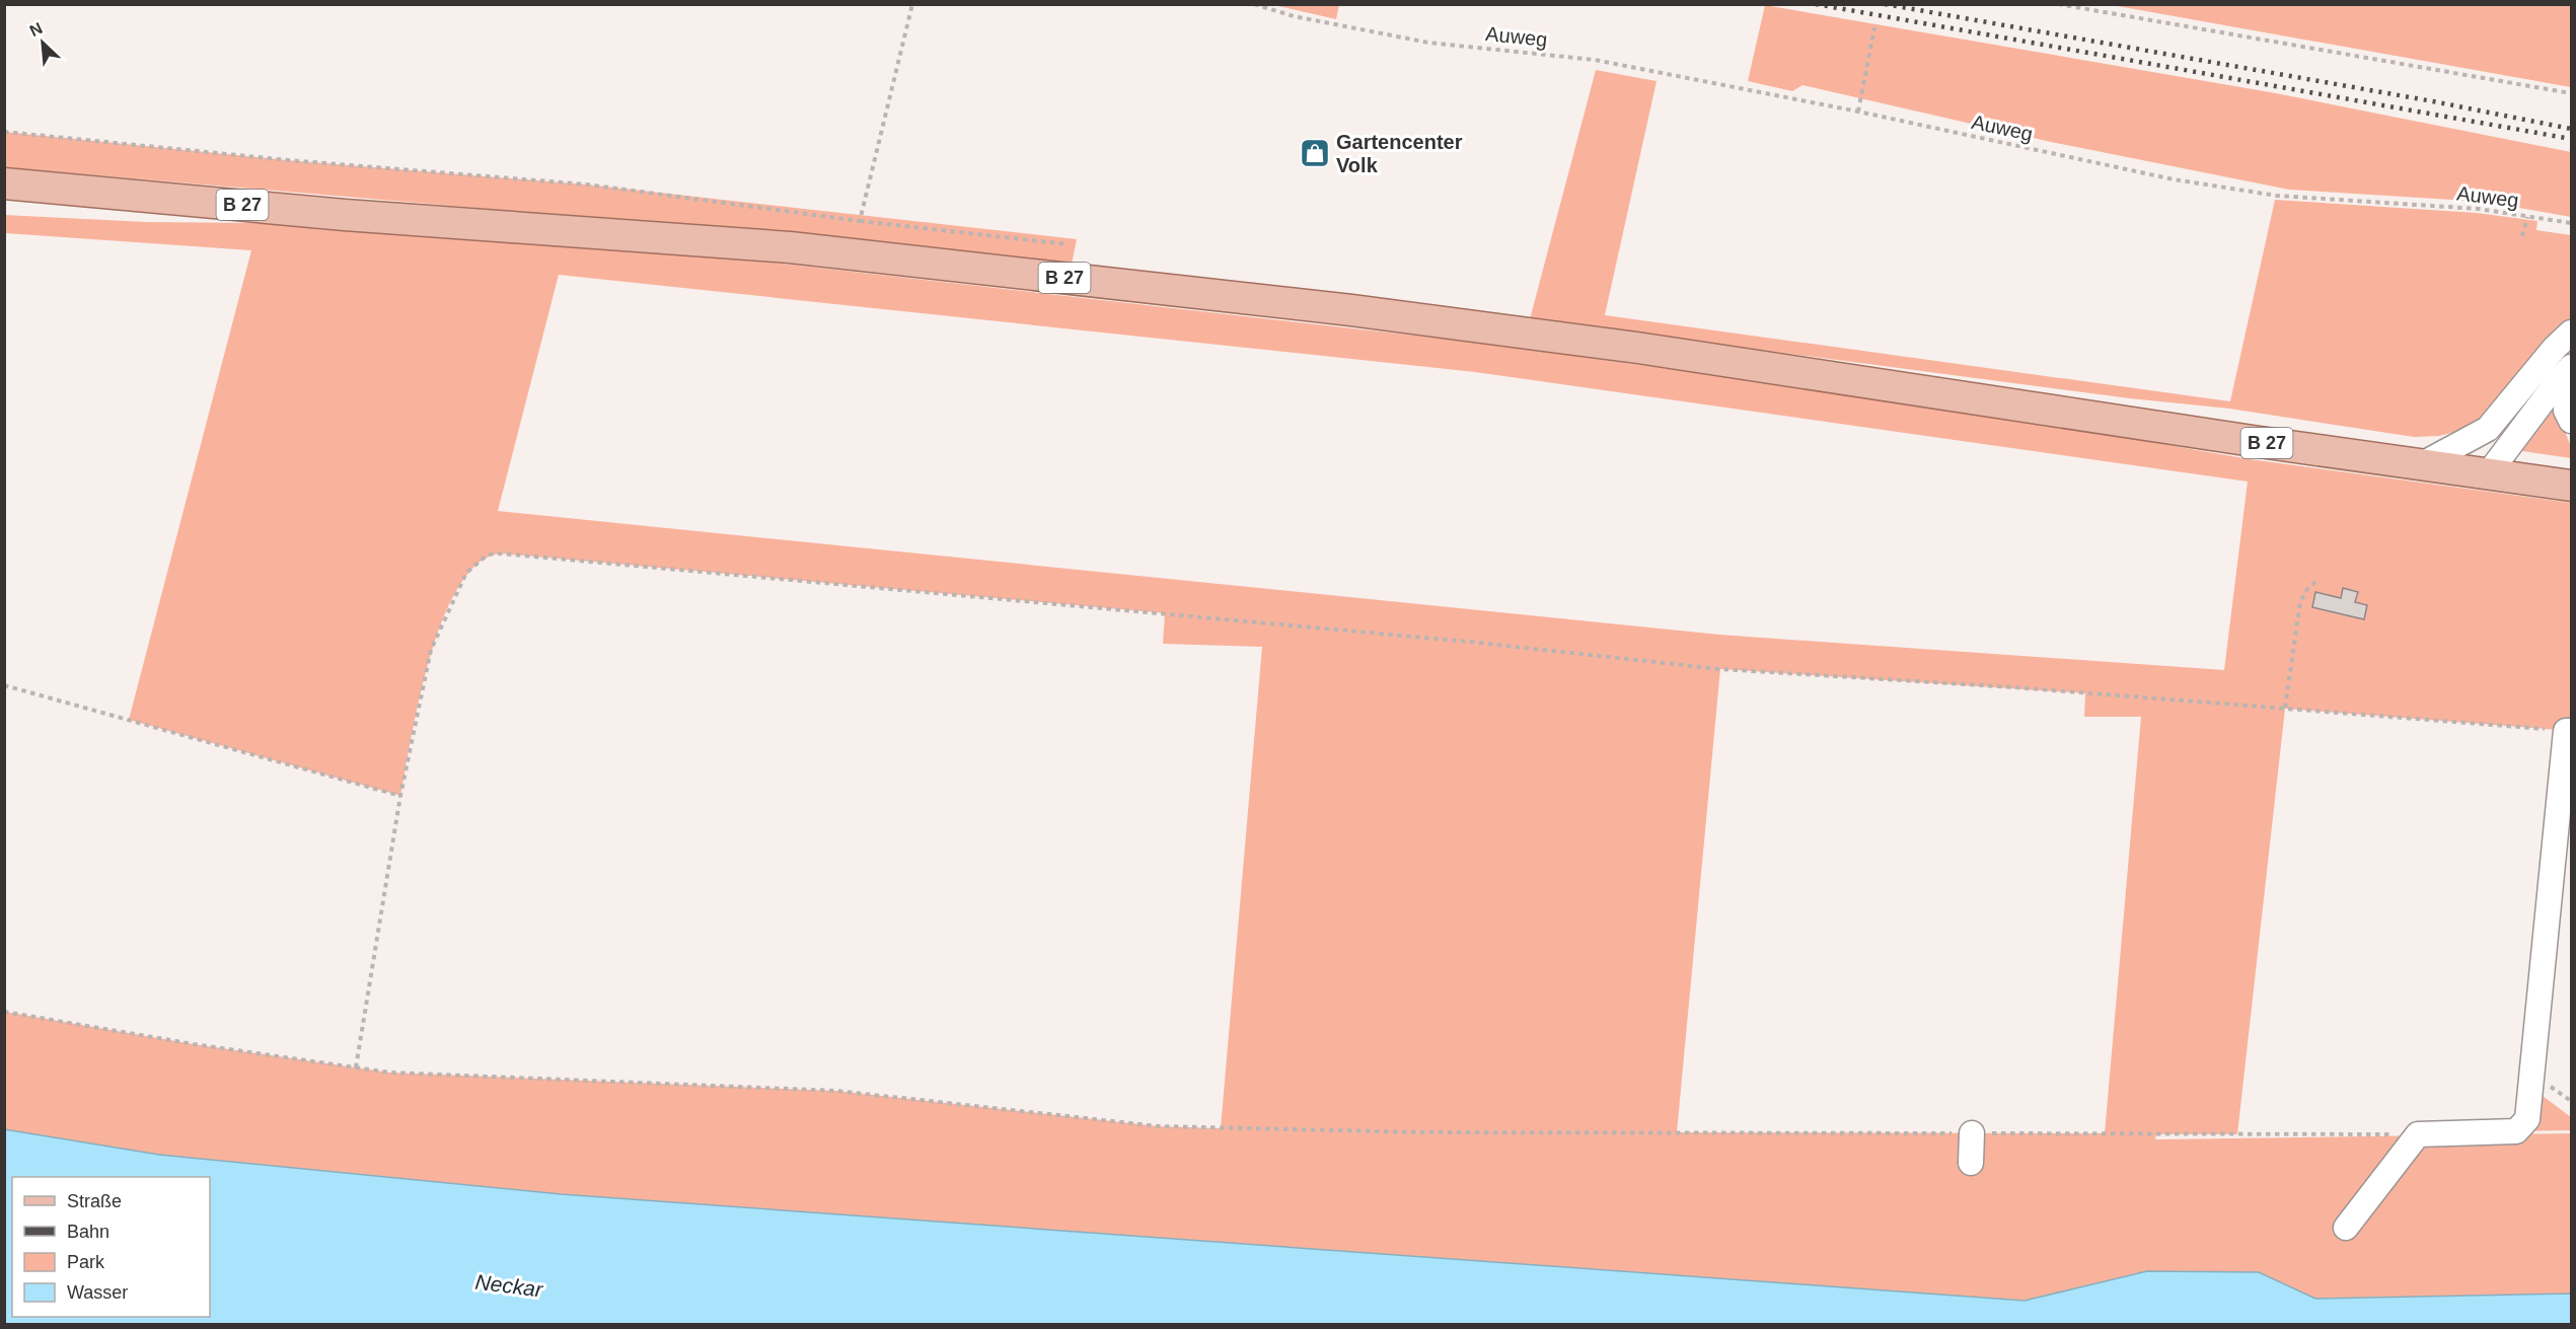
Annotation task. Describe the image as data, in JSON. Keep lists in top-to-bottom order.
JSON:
{
  "streets": {
    "main road": ["B 27"],
    "path": ["Auweg"]
  },
  "water": ["Neckar"],
  "places": {
    "shop": ["Gartencenter Volk"]
  },
  "legend": [
    "Straße",
    "Bahn",
    "Park",
    "Wasser"
  ],
  "north": "top left"
}
